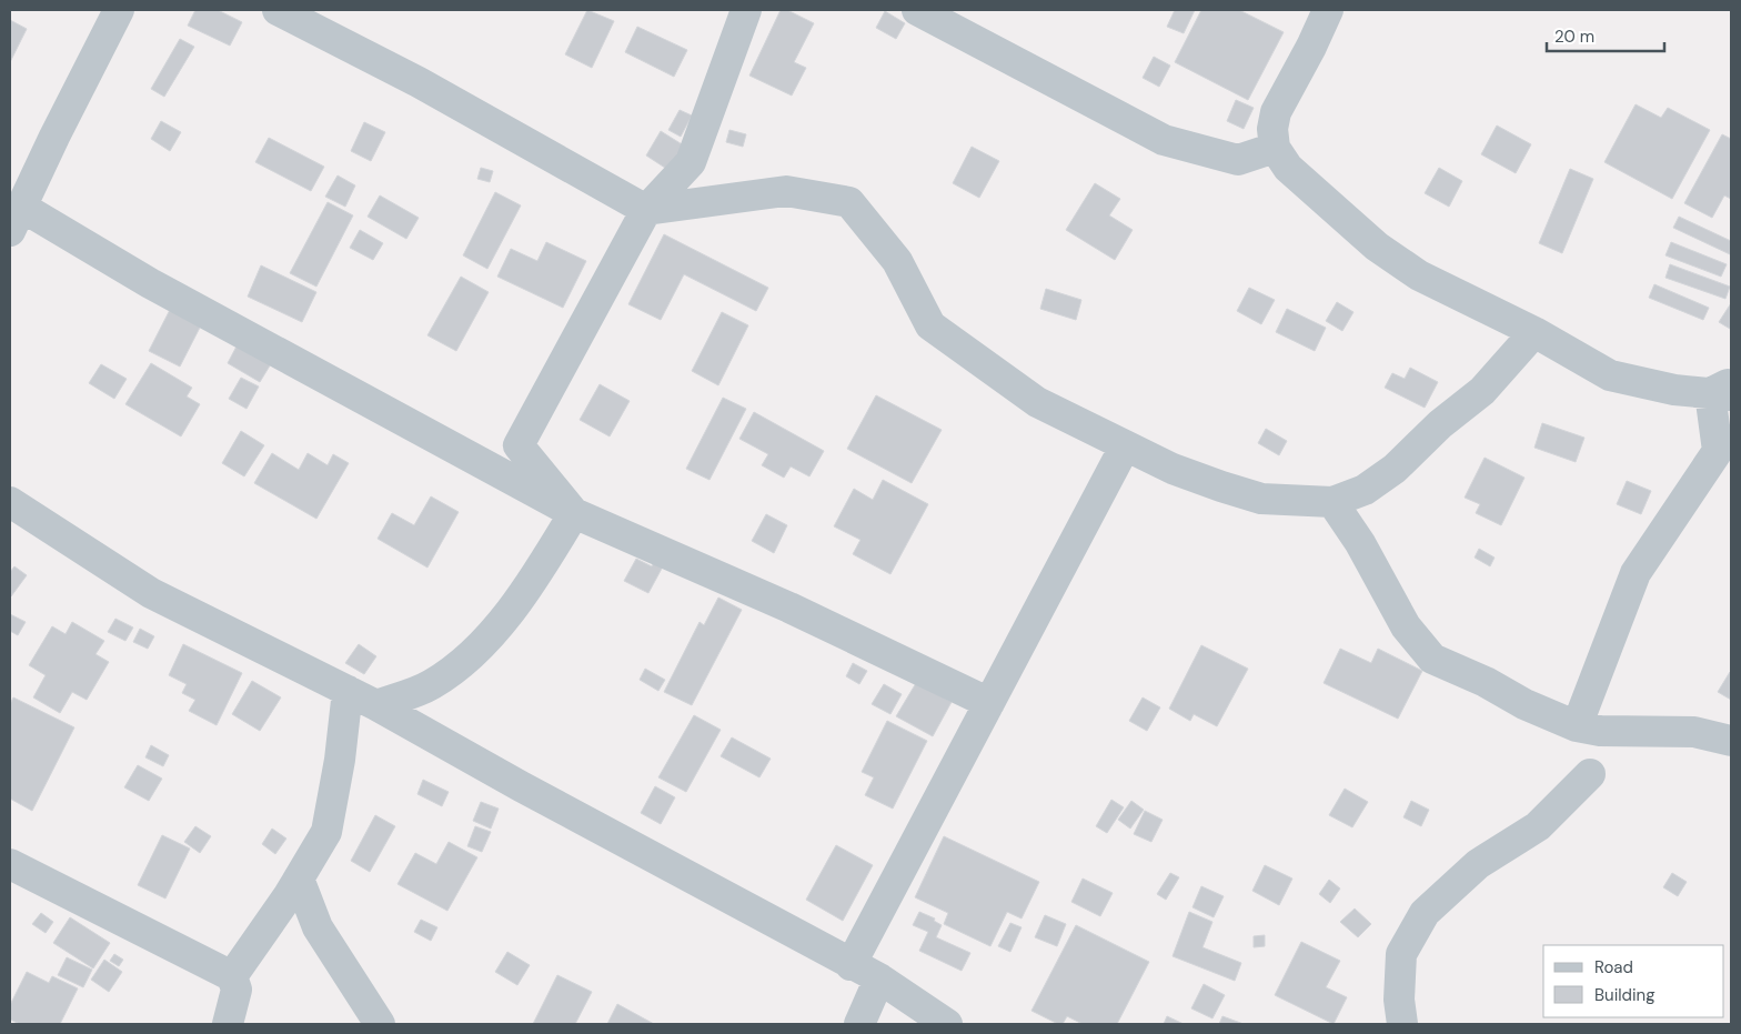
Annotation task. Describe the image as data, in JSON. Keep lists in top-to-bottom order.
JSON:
{
  "legend": ["Road", "Building"],
  "scale_bar": "20 m"
}
